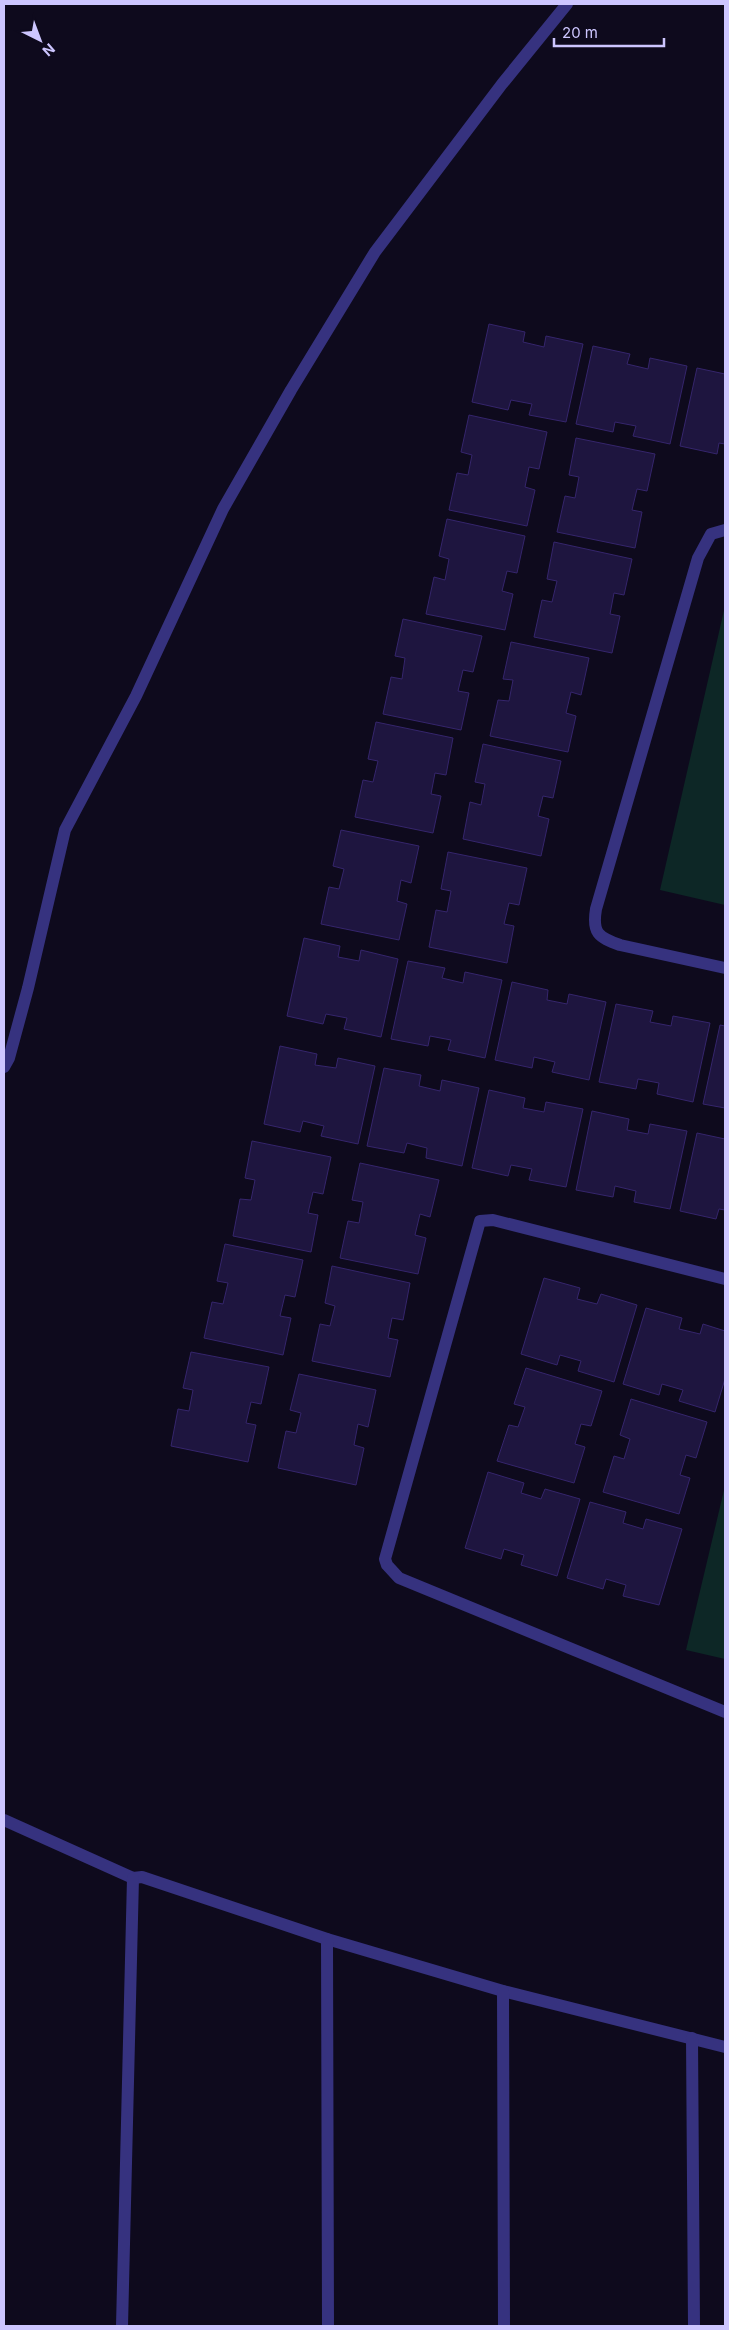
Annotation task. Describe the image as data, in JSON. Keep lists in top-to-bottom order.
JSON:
{
  "scale_bar": "20 m",
  "north": "bottom right"
}
